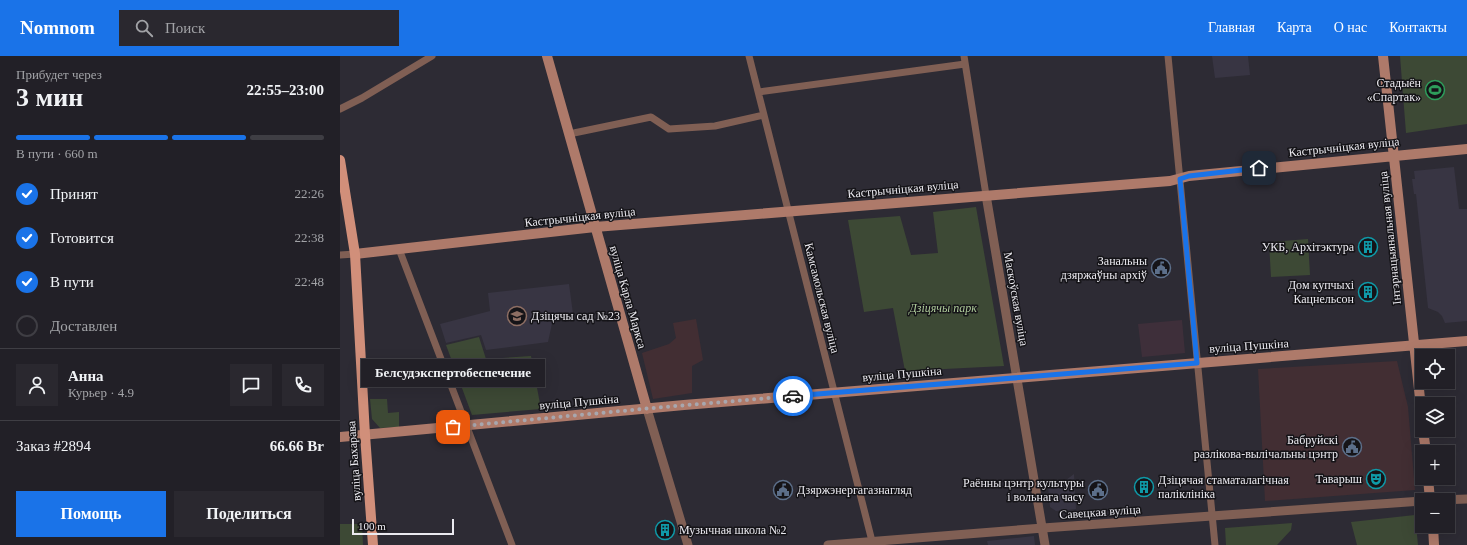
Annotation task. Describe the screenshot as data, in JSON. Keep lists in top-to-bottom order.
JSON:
{
  "streets": {
    "main road": [
      "Кастрычніцкая вуліца",
      "Інтэрнацыянальная вуліца",
      "вуліца Карла Маркса",
      "вуліца Пушкіна",
      "вуліца Бахарава"
    ],
    "street": ["Камсамольская вуліца", "Маскоўская вуліца", "Савецкая вуліца"]
  },
  "crossings": [
    ["Кастрычніцкая вуліца", "Інтэрнацыянальная вуліца"],
    ["Кастрычніцкая вуліца", "вуліца Карла Маркса"],
    ["Кастрычніцкая вуліца", "Камсамольская вуліца"],
    ["Кастрычніцкая вуліца", "Маскоўская вуліца"],
    ["Кастрычніцкая вуліца", "вуліца Бахарава"],
    ["Інтэрнацыянальная вуліца", "вуліца Пушкіна"],
    ["вуліца Карла Маркса", "вуліца Пушкіна"],
    ["Камсамольская вуліца", "вуліца Пушкіна"],
    ["Камсамольская вуліца", "Савецкая вуліца"],
    ["Маскоўская вуліца", "вуліца Пушкіна"],
    ["Маскоўская вуліца", "Савецкая вуліца"],
    ["вуліца Пушкіна", "вуліца Бахарава"]
  ],
  "parks": ["Дзіцячы парк"],
  "places": {
    "sports": ["Стадыён «Спартак»"],
    "building": [
      "УКБ, Архітэктура",
      "Дом купчыхі Кацнельсон",
      "Дзіцячая стаматалагічная паліклініка",
      "Музычная школа №2"
    ],
    "public building": [
      "Занальны дзяржаўны архіў",
      "Бабруйскі разлікова-вылічальны цэнтр",
      "Дзяржэнергагазнагляд",
      "Раённы цэнтр культуры і вольнага часу"
    ],
    "school or university": ["Дзіцячы сад №23"],
    "other": ["Белсудэкспертобеспечение"],
    "theatre": ["Таварыш"]
  },
  "scale_bar": "100 m",
  "page": {
    "header": "Nomnom",
    "search": "Поиск",
    "nav": [
      "Главная",
      "Карта",
      "О нас",
      "Контакты"
    ],
    "heading": ["3 мин", "Прибудет через", "22:55–23:00"],
    "panel": [
      "Анна",
      "Курьер · 4.9",
      "Заказ #2894",
      "66.66 Br"
    ],
    "bar": "В пути · 660 m",
    "list": [
      ["Принят", "22:26"],
      ["Готовится", "22:38"],
      ["В пути", "22:48"],
      "Доставлен"
    ],
    "map_buttons": ["+", "−"],
    "bubble": "Белсудэкспертобеспечение",
    "buttons": ["Помощь", "Поделиться"],
    "scale": "100 m"
  }
}
